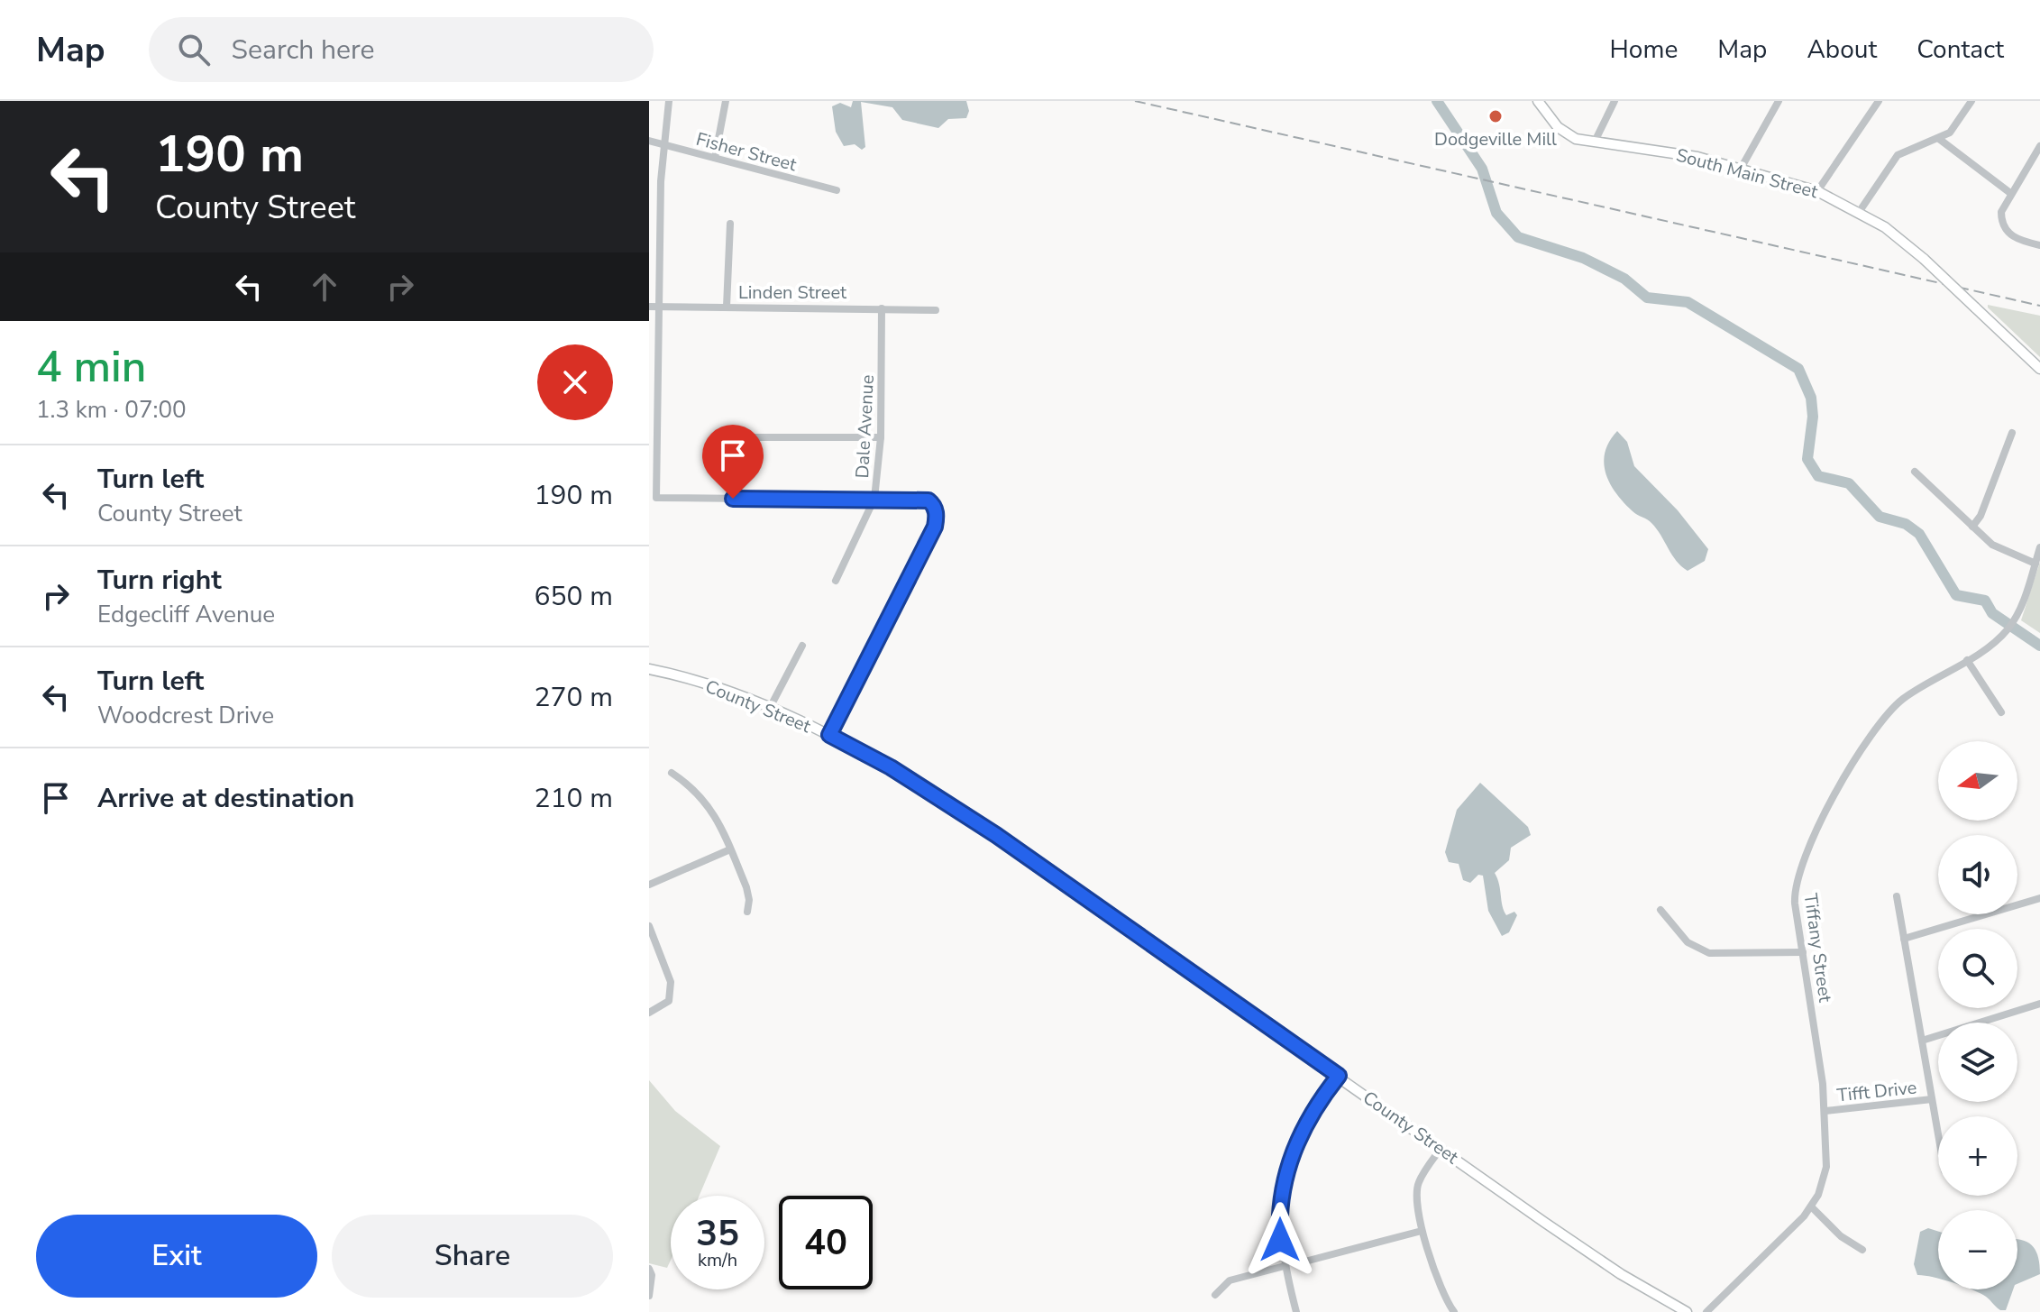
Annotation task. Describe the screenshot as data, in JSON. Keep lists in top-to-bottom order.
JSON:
{
  "streets": {
    "main road": ["South Main Street", "County Street"],
    "street": [
      "Fisher Street",
      "Linden Street",
      "Dale Avenue",
      "Tiffany Street",
      "Tifft Drive"
    ]
  },
  "crossings": [
    ["Linden Street", "Dale Avenue"],
    ["Tiffany Street", "Tifft Drive"]
  ],
  "places": ["Dodgeville Mill"],
  "north": "left",
  "page": {
    "header": "Map",
    "search": "Search here",
    "nav": [
      "Home",
      "Map",
      "About",
      "Contact"
    ],
    "turn": ["190 m", "County Street"],
    "heading": ["4 min", "1.3 km · 07:00"],
    "list": [
      {
        "name": "Turn left",
        "note": "County Street",
        "value": "190 m"
      },
      {
        "name": "Turn right",
        "note": "Edgecliff Avenue",
        "value": "650 m"
      },
      {
        "name": "Turn left",
        "note": "Woodcrest Drive",
        "value": "270 m"
      },
      {
        "name": "Arrive at destination",
        "value": "210 m"
      }
    ],
    "map_buttons": ["+", "−"],
    "speed": "35 km/h",
    "limit": "40",
    "buttons": ["Exit", "Share"]
  }
}
